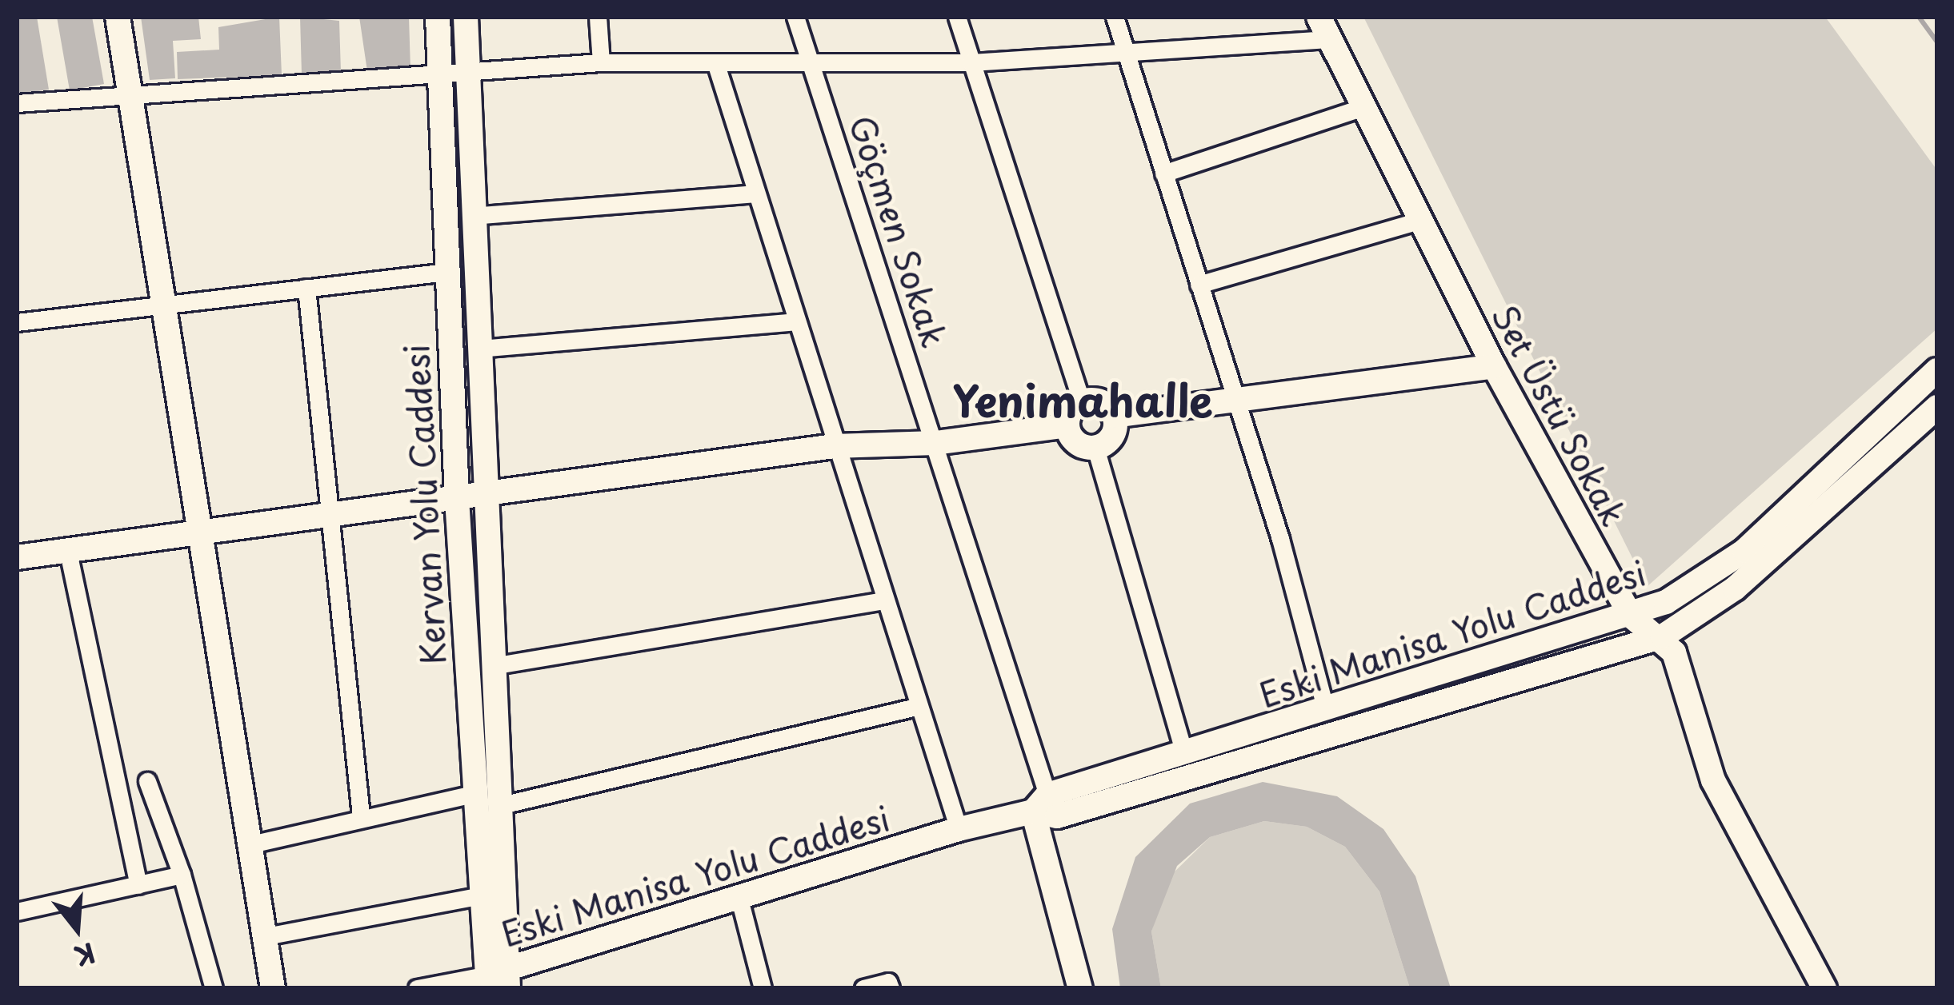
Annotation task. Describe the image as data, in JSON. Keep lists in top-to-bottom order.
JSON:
{
  "streets": {
    "main road": ["Set Üstü Sokak", "Kervan Yolu Caddesi", "Eski Manisa Yolu Caddesi"],
    "street": ["Göçmen Sokak"]
  },
  "crossings": [
    ["Göçmen Sokak", "Eski Manisa Yolu Caddesi"],
    ["Set Üstü Sokak", "Eski Manisa Yolu Caddesi"],
    ["Kervan Yolu Caddesi", "Eski Manisa Yolu Caddesi"]
  ],
  "districts": ["Yenimahalle"],
  "north": "bottom"
}
